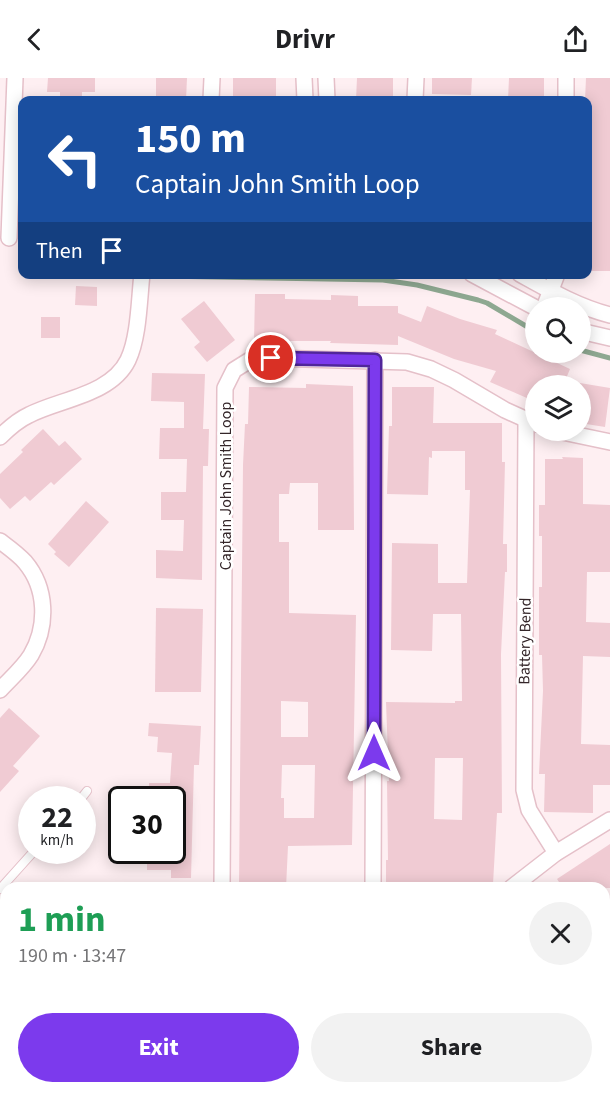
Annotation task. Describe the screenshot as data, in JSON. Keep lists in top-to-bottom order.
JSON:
{
  "streets": {
    "street": ["Captain John Smith Loop", "Battery Bend"]
  },
  "page": {
    "header": "Drivr",
    "turn": ["150 m", "Captain John Smith Loop"],
    "then": "Then",
    "speed": "22 km/h",
    "limit": "30",
    "heading": ["1 min", "190 m · 13:47"],
    "buttons": ["Exit", "Share"]
  }
}
